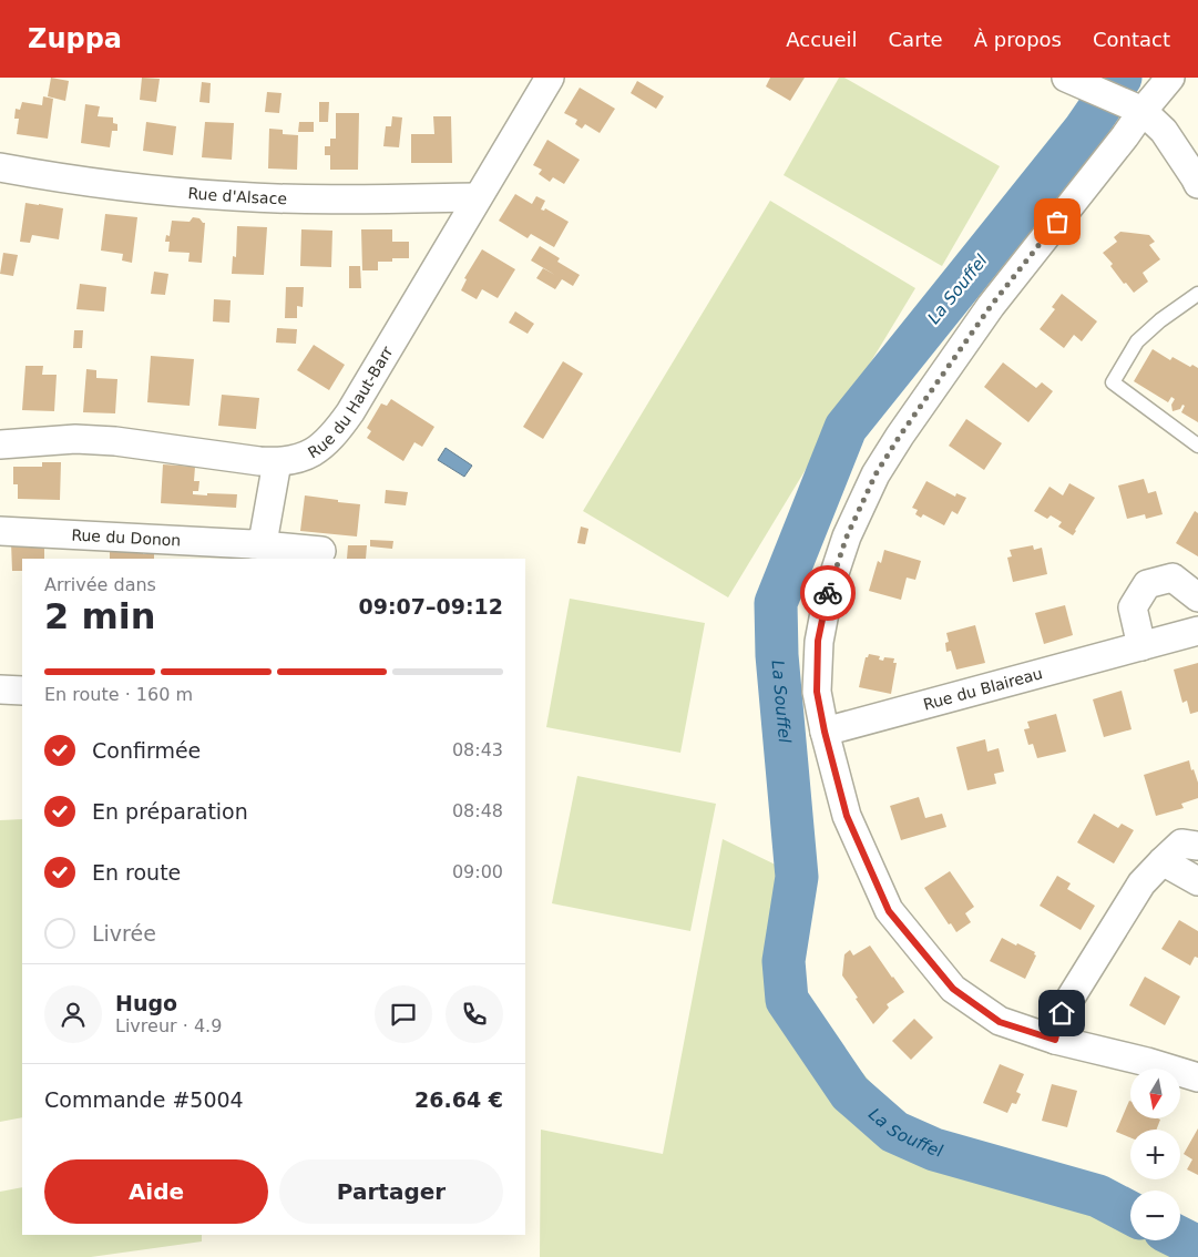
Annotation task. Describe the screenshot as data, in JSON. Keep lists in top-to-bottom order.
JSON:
{
  "streets": {
    "street": [
      "Rue d'Alsace",
      "Rue du Haut-Barr",
      "Rue du Donon",
      "Rue du Blaireau"
    ]
  },
  "crossings": [
    ["Rue d'Alsace", "Rue du Haut-Barr"]
  ],
  "water": ["La Souffel"],
  "north": "bottom",
  "page": {
    "header": "Zuppa",
    "nav": [
      "Accueil",
      "Carte",
      "À propos",
      "Contact"
    ],
    "heading": ["2 min", "Arrivée dans", "09:07–09:12"],
    "panel": [
      "Hugo",
      "Livreur · 4.9",
      "Commande #5004",
      "26.64 €"
    ],
    "bar": "En route · 160 m",
    "list": [
      ["Confirmée", "08:43"],
      ["En préparation", "08:48"],
      ["En route", "09:00"],
      "Livrée"
    ],
    "map_buttons": ["+", "−"],
    "buttons": ["Aide", "Partager"]
  }
}
